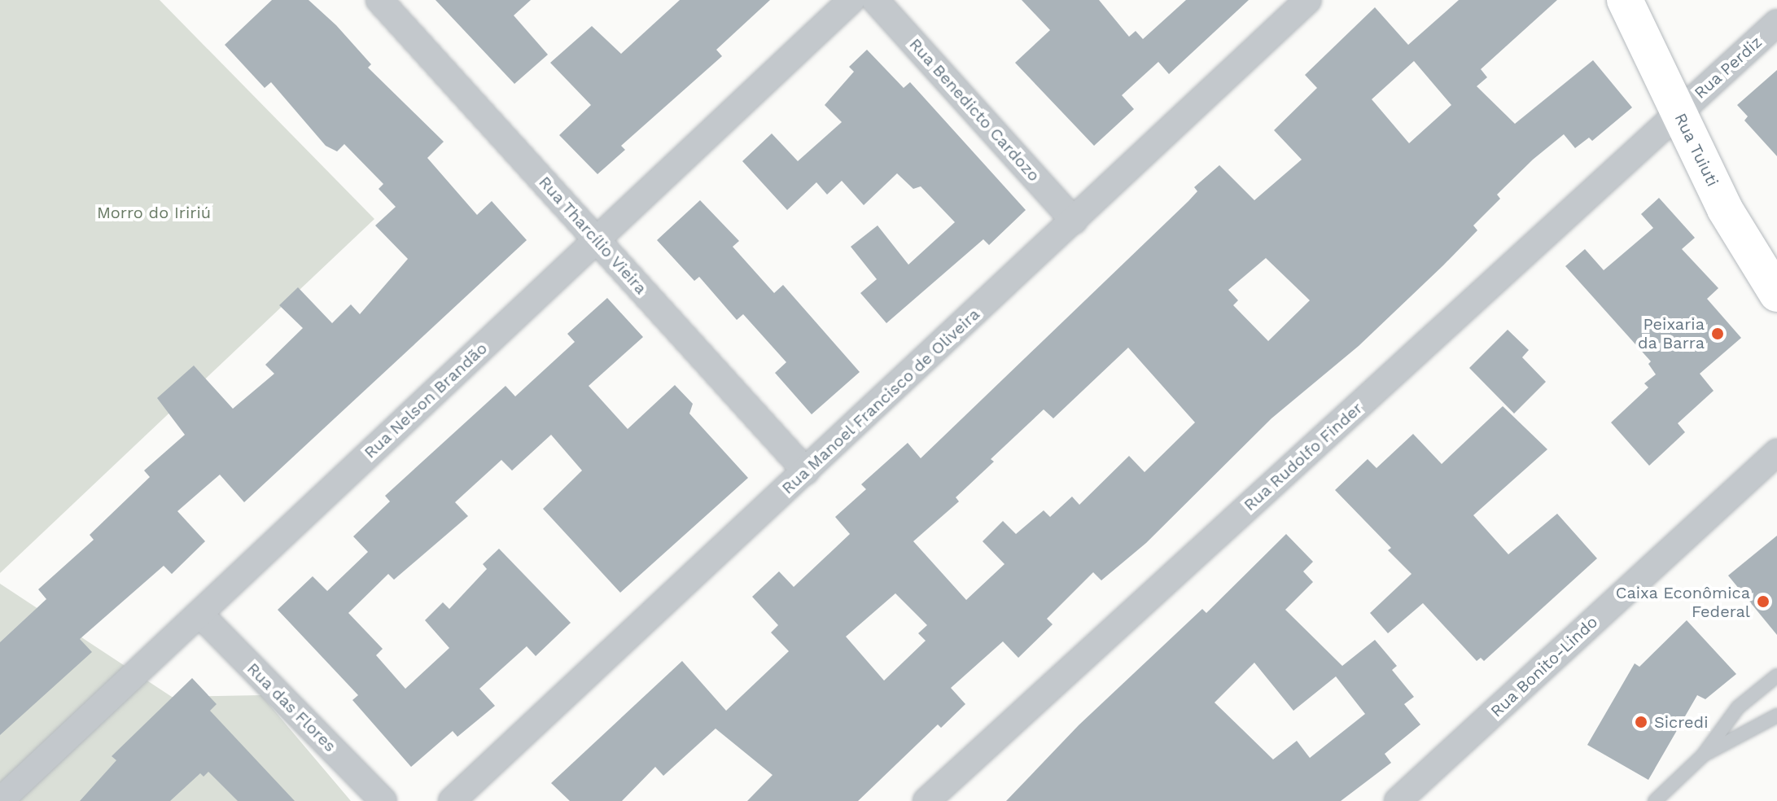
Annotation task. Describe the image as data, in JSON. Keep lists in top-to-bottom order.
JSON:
{
  "streets": {
    "main road": ["Rua Tuiuti"],
    "street": [
      "Rua Perdiz",
      "Rua Benedicto Cardozo",
      "Rua Tharcílio Vieira",
      "Rua Nelson Brandão",
      "Rua Manoel Francisco de Oliveira",
      "Rua Rudolfo Finder",
      "Rua Bonito-Lindo",
      "Rua das Flores"
    ]
  },
  "crossings": [
    ["Rua Perdiz", "Rua Tuiuti"],
    ["Rua Perdiz", "Rua Rudolfo Finder"],
    ["Rua Benedicto Cardozo", "Rua Manoel Francisco de Oliveira"],
    ["Rua Tuiuti", "Rua Rudolfo Finder"],
    ["Rua Tharcílio Vieira", "Rua Nelson Brandão"],
    ["Rua Tharcílio Vieira", "Rua Manoel Francisco de Oliveira"],
    ["Rua Nelson Brandão", "Rua das Flores"]
  ],
  "parks": ["Morro do Iririú"],
  "places": ["Peixaria da Barra", "Caixa Econômica Federal", "Sicredi"]
}
